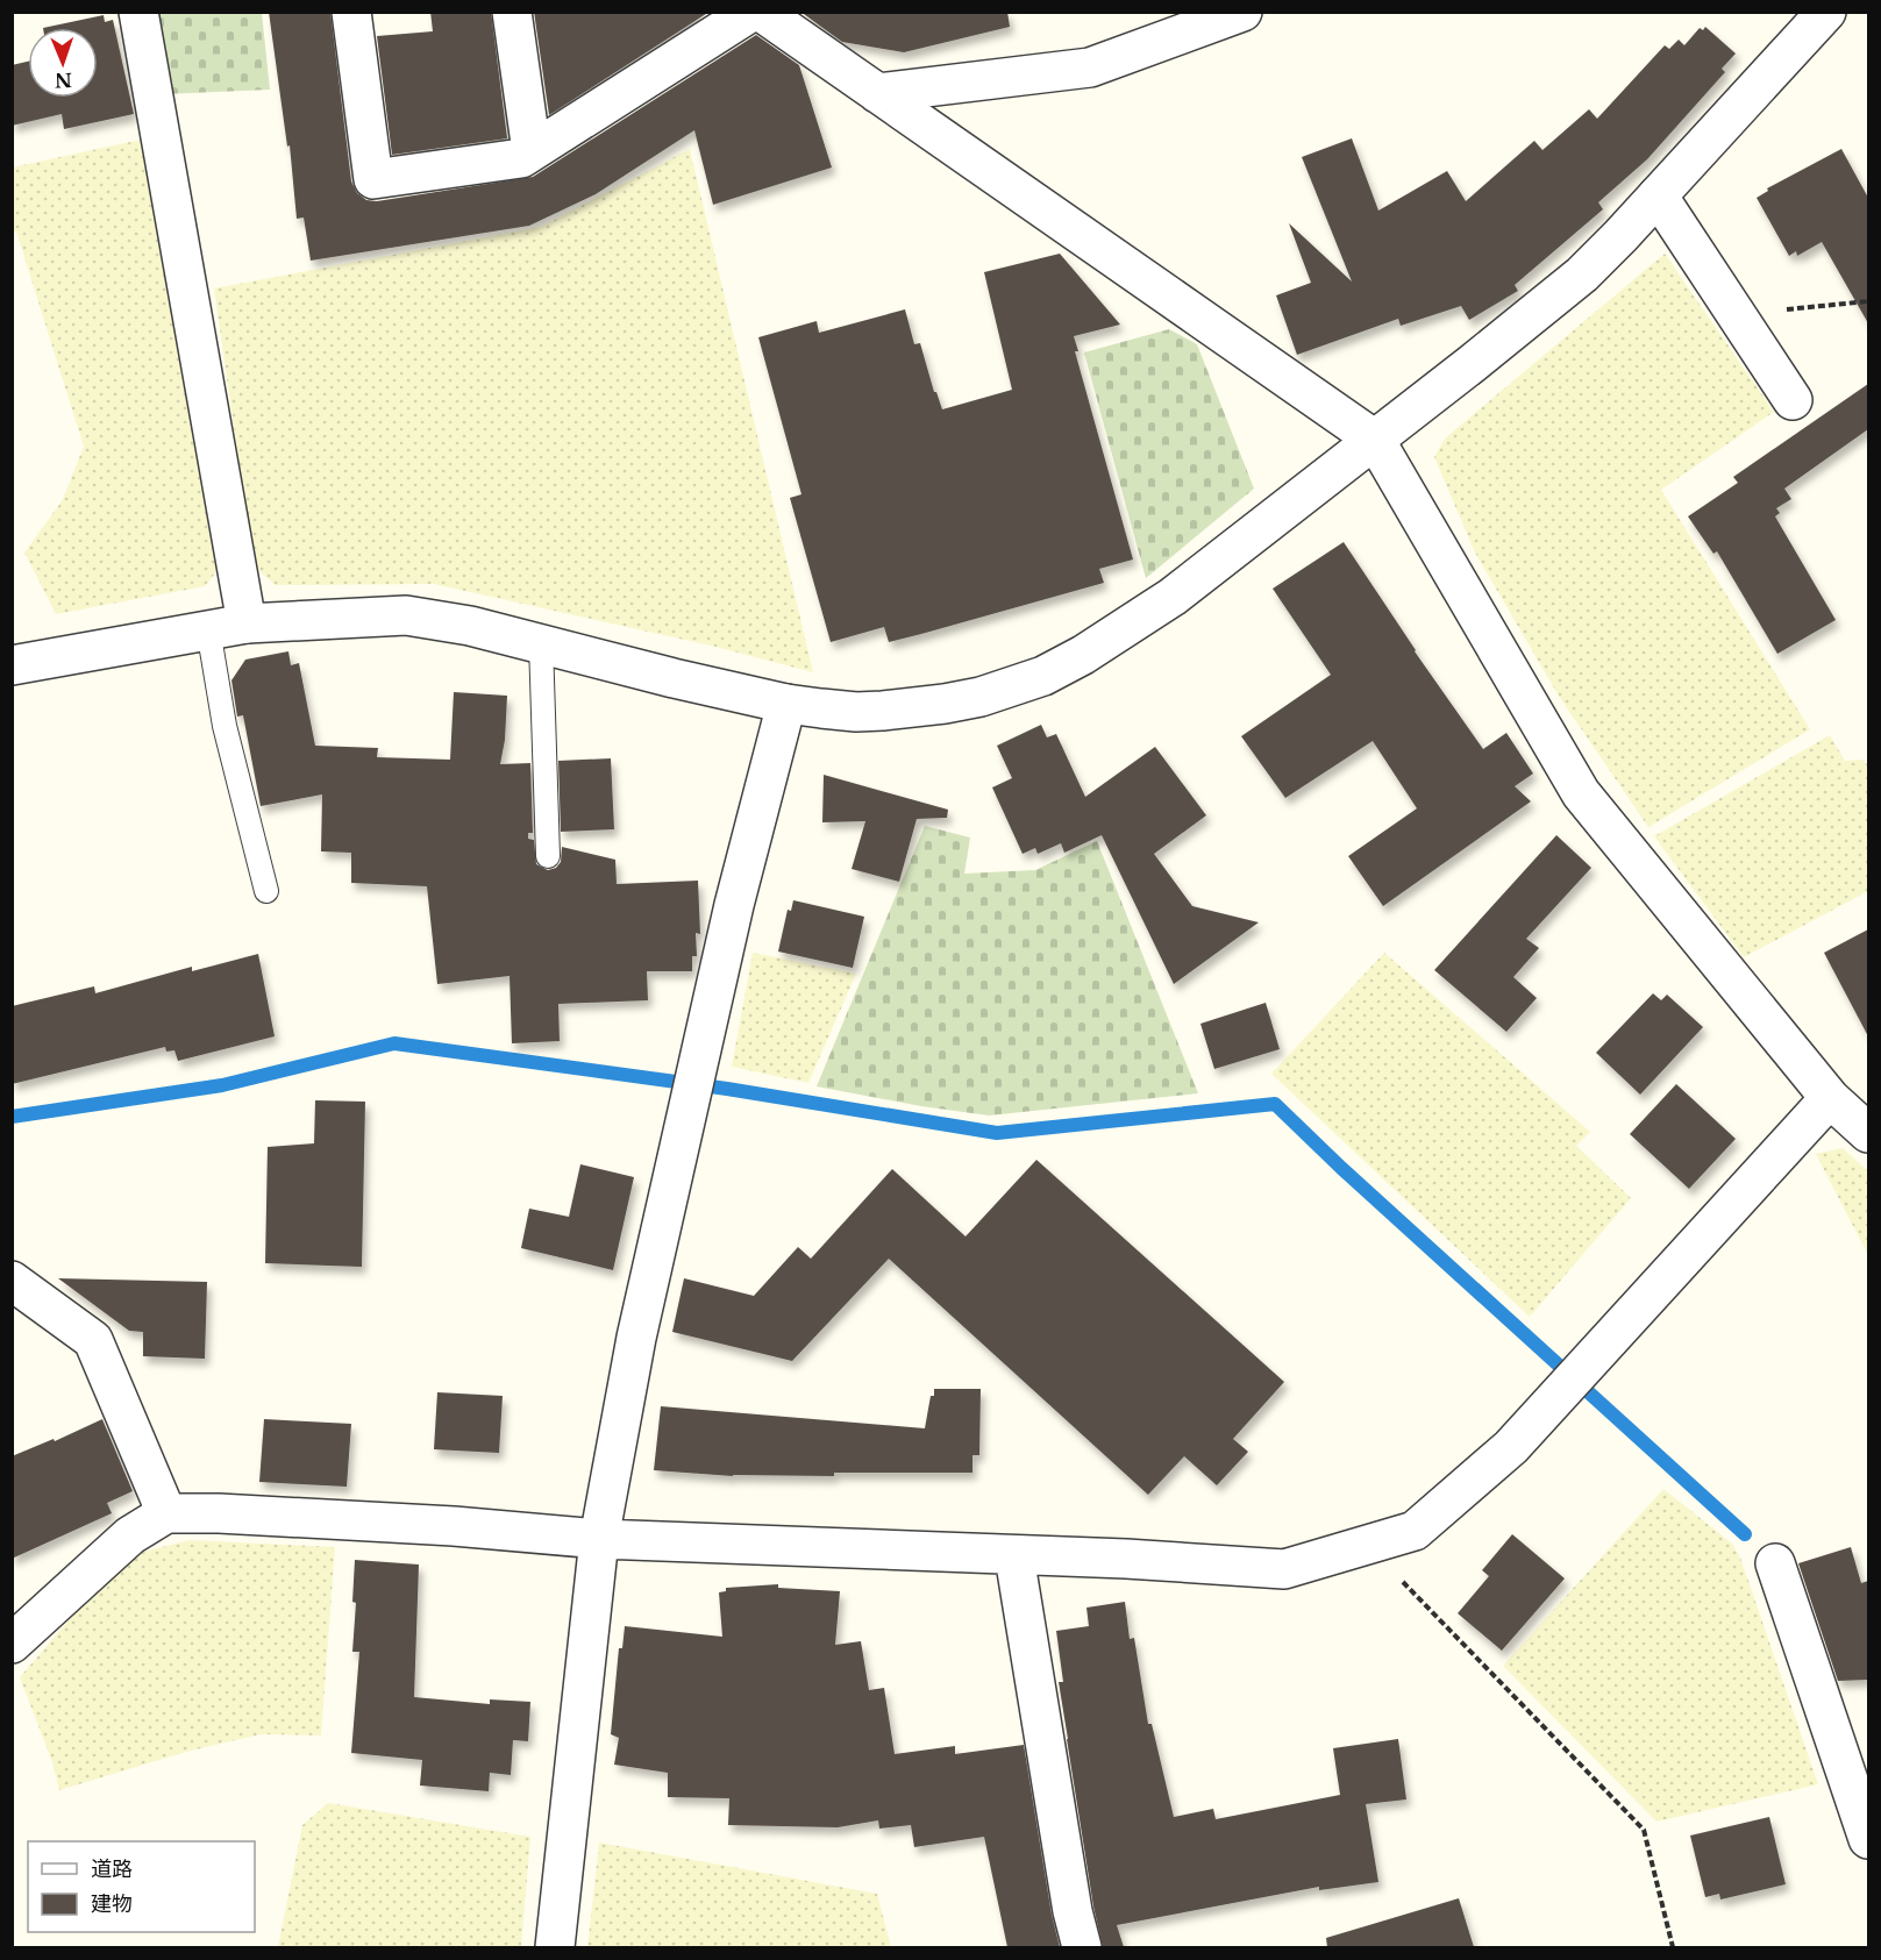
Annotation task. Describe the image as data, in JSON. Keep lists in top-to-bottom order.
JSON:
{
  "legend": ["道路", "建物"],
  "north": "bottom"
}
